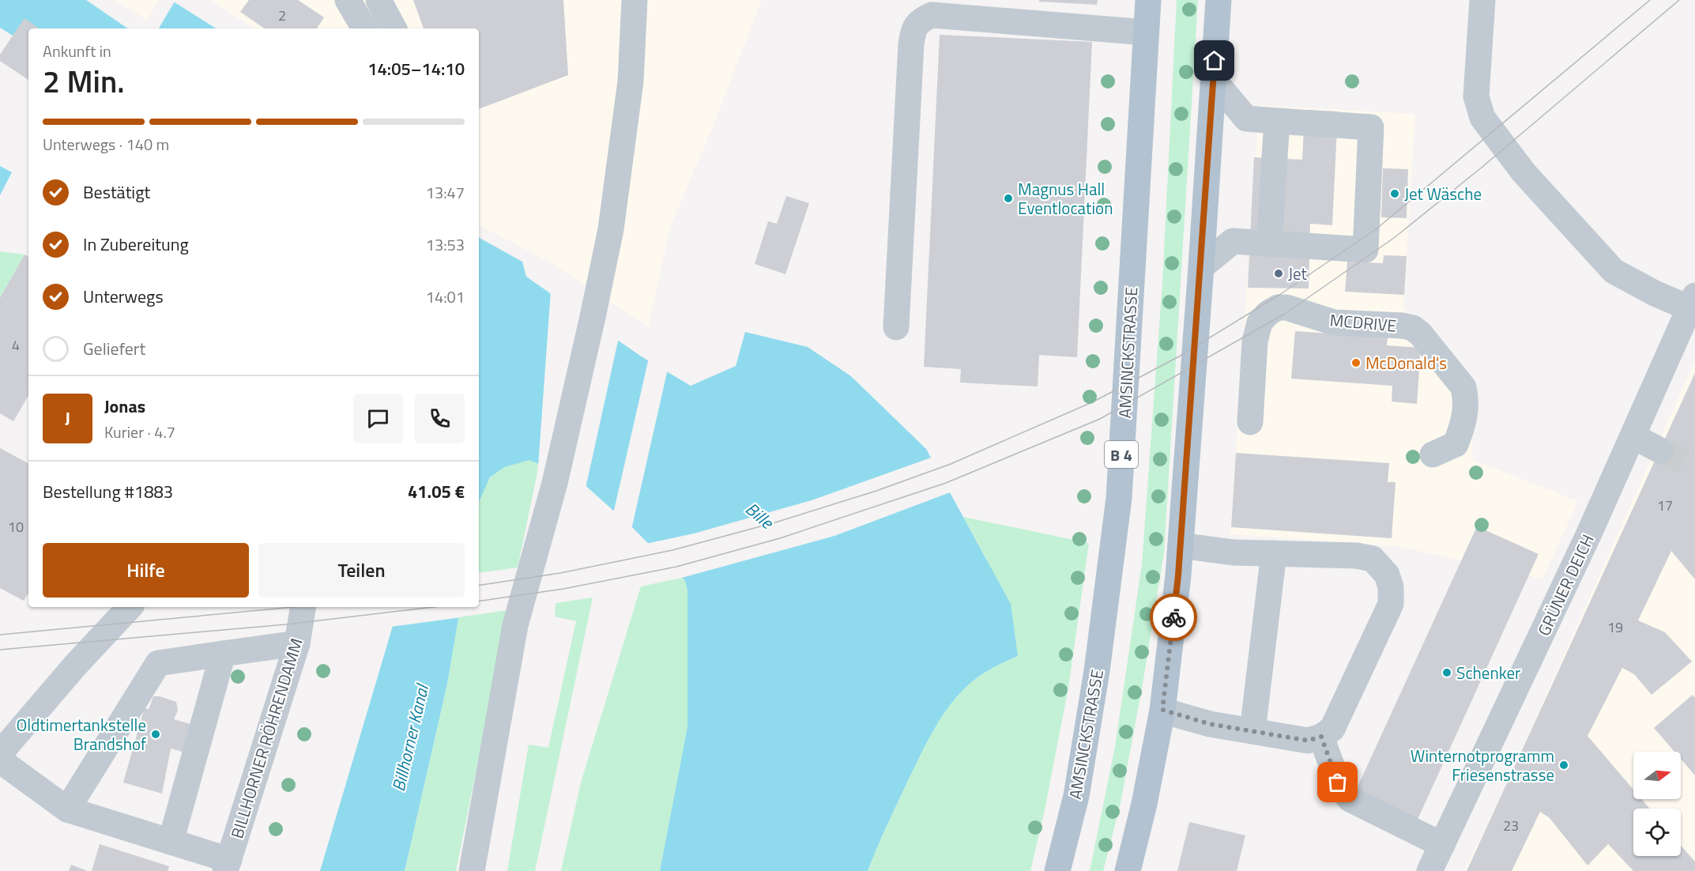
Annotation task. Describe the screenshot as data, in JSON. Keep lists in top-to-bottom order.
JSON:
{
  "streets": {
    "main road": ["AMSINCKSTRASSE", "B 4"],
    "street": ["MCDRIVE", "GRÜNER DEICH", "BILLHORNER RÖHRENDAMM"]
  },
  "water": ["Bille", "Billhorner Kanal"],
  "places": [
    "Jet Wäsche",
    "Magnus Hall Eventlocation",
    "Jet",
    "McDonald's",
    "Schenker",
    "Oldtimertankstelle Brandshof",
    "Winternotprogramm Friesenstrasse"
  ],
  "house_numbers": [
    "2",
    "4",
    "17",
    "10",
    "19",
    "23"
  ],
  "north": "right",
  "page": {
    "heading": ["2 Min.", "Ankunft in", "14:05–14:10"],
    "panel": [
      "Jonas",
      "Kurier · 4.7",
      "Bestellung #1883",
      "41.05 €"
    ],
    "bar": "Unterwegs · 140 m",
    "list": [
      ["Bestätigt", "13:47"],
      ["In Zubereitung", "13:53"],
      ["Unterwegs", "14:01"],
      "Geliefert"
    ],
    "round": "J",
    "buttons": ["Hilfe", "Teilen"]
  }
}
